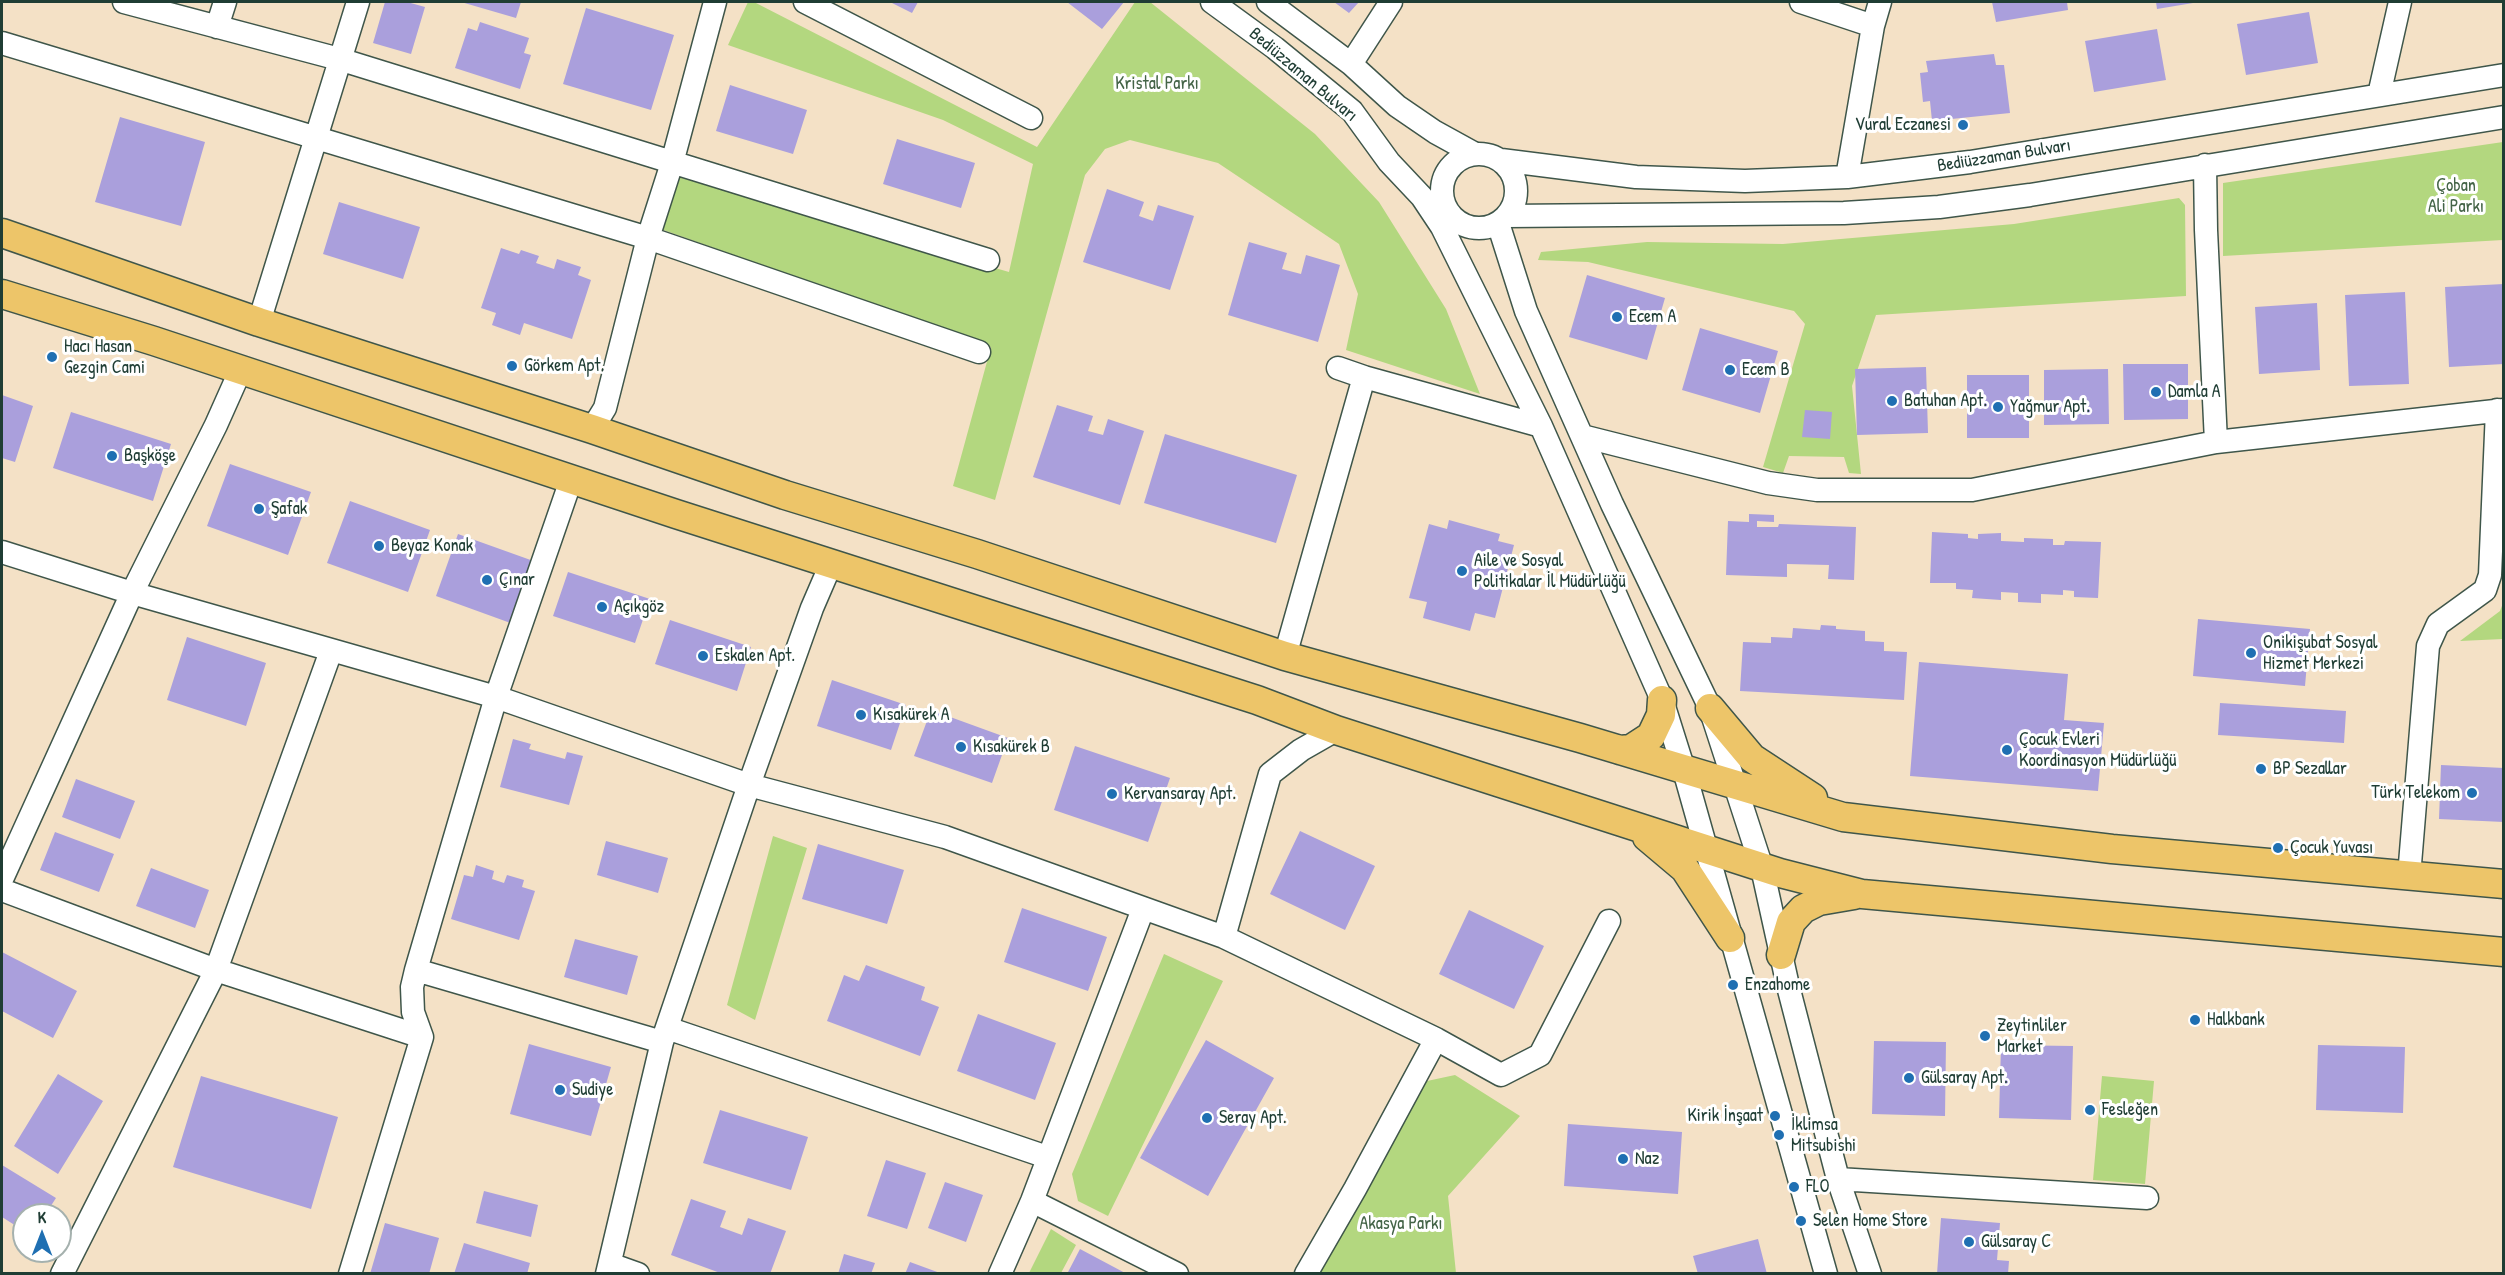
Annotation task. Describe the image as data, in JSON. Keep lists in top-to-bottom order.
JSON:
{
  "streets": {
    "street": ["Bediüzzaman Bulvarı"]
  },
  "parks": ["Kristal Parkı", "Çoban Ali Parkı", "Akasya Parkı"],
  "places": [
    "Vural Eczanesi",
    "Ecem A",
    "Hacı Hasan Gezgin Cami",
    "Görkem Apt.",
    "Ecem B",
    "Damla A",
    "Batuhan Apt.",
    "Yağmur Apt.",
    "Başköşe",
    "Şafak",
    "Beyaz Konak",
    "Aile ve Sosyal Politikalar İl Müdürlüğü",
    "Çınar",
    "Açıkgöz",
    "Onikişubat Sosyal Hizmet Merkezi",
    "Eskalen Apt.",
    "Kısakürek A",
    "Kısakürek B",
    "Çocuk Evleri Koordinasyon Müdürlüğü",
    "BP Sezallar",
    "Türk Telekom",
    "Kervansaray Apt.",
    "Çocuk Yuvası",
    "Enzahome",
    "Halkbank",
    "Zeytinliler Market",
    "Gülsaray Apt.",
    "Sudiye",
    "Fesleğen",
    "Kirik İnşaat",
    "Seray Apt.",
    "İklimsa Mitsubishi",
    "Naz",
    "FLO",
    "Selen Home Store",
    "Gülsaray C"
  ],
  "north": "top"
}
